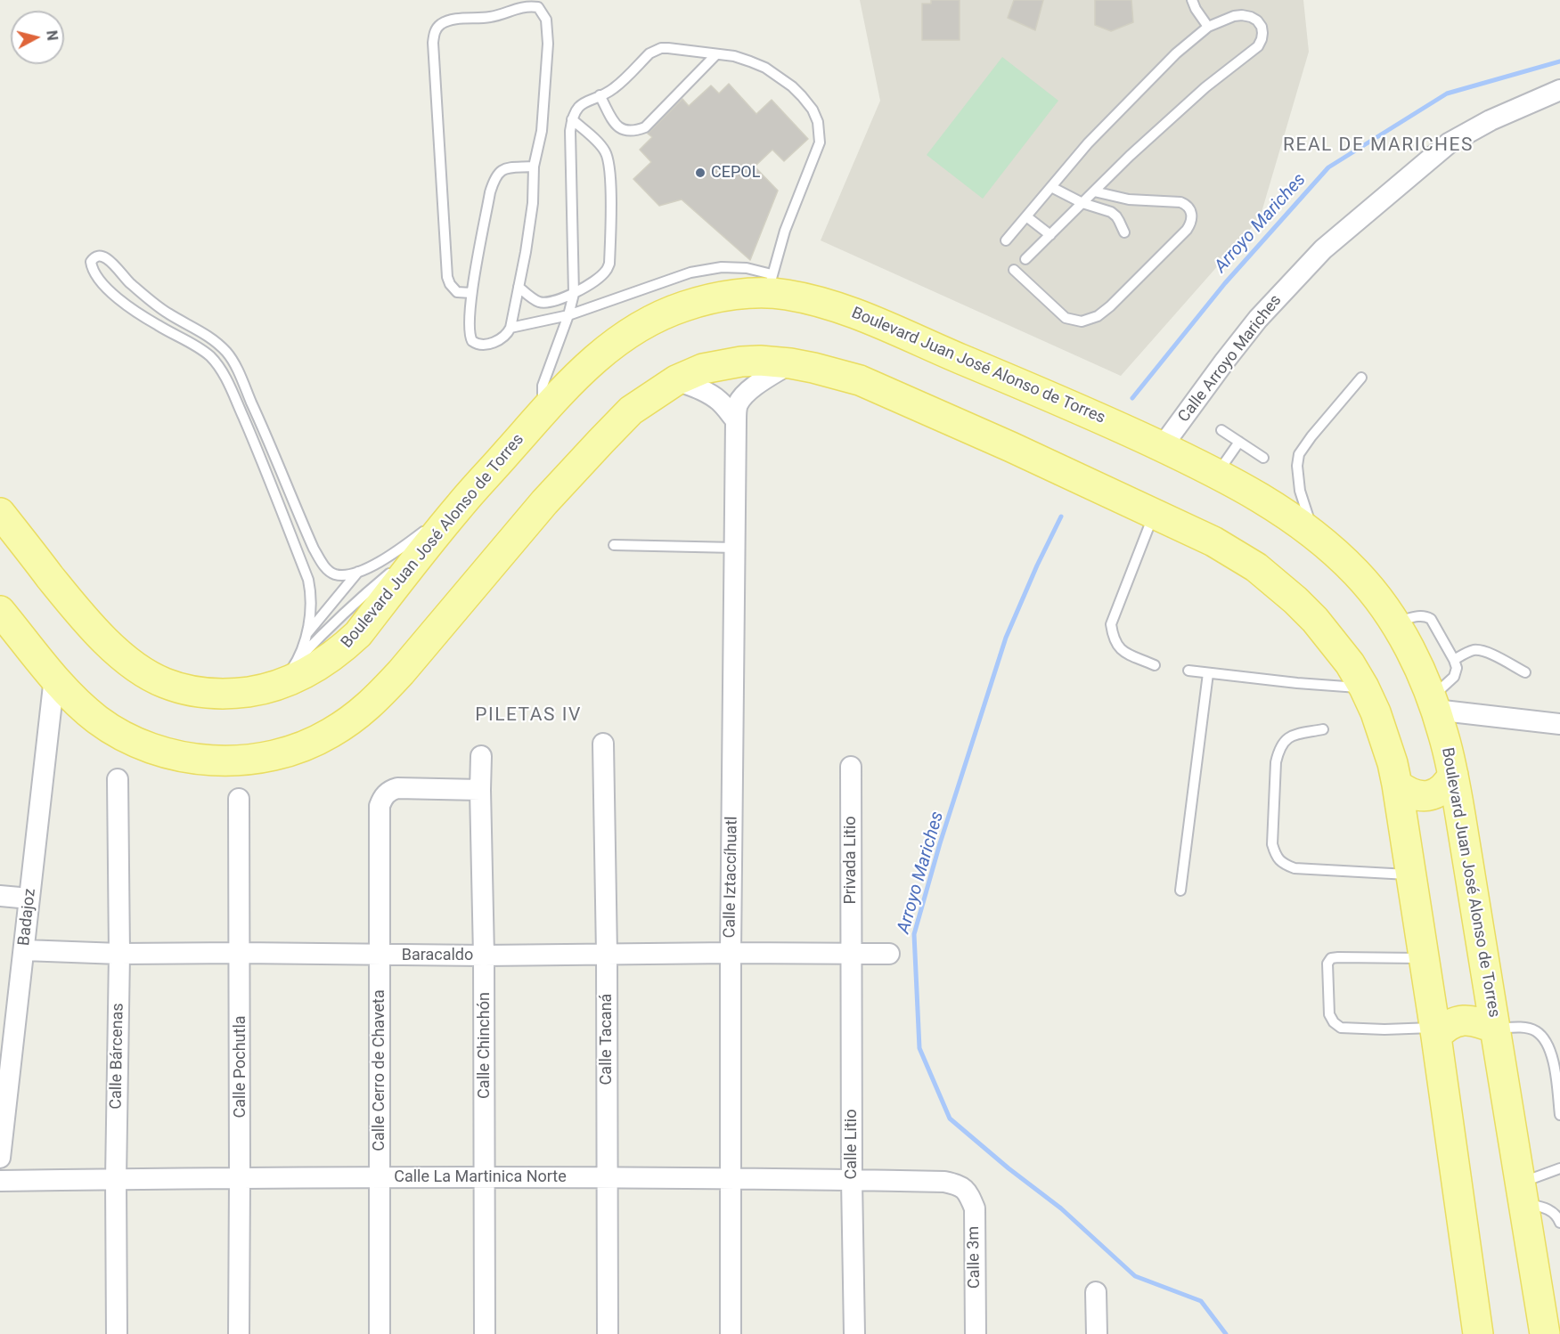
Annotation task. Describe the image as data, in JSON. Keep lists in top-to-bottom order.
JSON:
{
  "streets": {
    "main road": ["Boulevard Juan José Alonso de Torres"],
    "street": [
      "Calle Arroyo Mariches",
      "Privada Litio",
      "Calle Iztaccíhuatl",
      "Badajoz",
      "Baracaldo",
      "Calle Tacaná",
      "Calle Chinchón",
      "Calle Bárcenas",
      "Calle Pochutla",
      "Calle Cerro de Chaveta",
      "Calle Litio",
      "Calle La Martinica Norte",
      "Calle 3m"
    ]
  },
  "crossings": [
    ["Calle Arroyo Mariches", "Boulevard Juan José Alonso de Torres"],
    ["Privada Litio", "Baracaldo"],
    ["Privada Litio", "Calle Litio"],
    ["Calle Iztaccíhuatl", "Baracaldo"],
    ["Calle Iztaccíhuatl", "Calle La Martinica Norte"],
    ["Badajoz", "Baracaldo"],
    ["Baracaldo", "Calle Tacaná"],
    ["Baracaldo", "Calle Chinchón"],
    ["Baracaldo", "Calle Bárcenas"],
    ["Baracaldo", "Calle Pochutla"],
    ["Baracaldo", "Calle Cerro de Chaveta"],
    ["Baracaldo", "Calle Litio"],
    ["Calle Tacaná", "Calle La Martinica Norte"],
    ["Calle Chinchón", "Calle Cerro de Chaveta"],
    ["Calle Chinchón", "Calle La Martinica Norte"],
    ["Calle Bárcenas", "Calle La Martinica Norte"],
    ["Calle Pochutla", "Calle La Martinica Norte"],
    ["Calle Cerro de Chaveta", "Calle La Martinica Norte"],
    ["Calle Litio", "Calle La Martinica Norte"],
    ["Calle La Martinica Norte", "Calle 3m"]
  ],
  "districts": ["REAL DE MARICHES", "PILETAS IV"],
  "water": ["Arroyo Mariches"],
  "places": ["CEPOL"],
  "north": "right"
}
